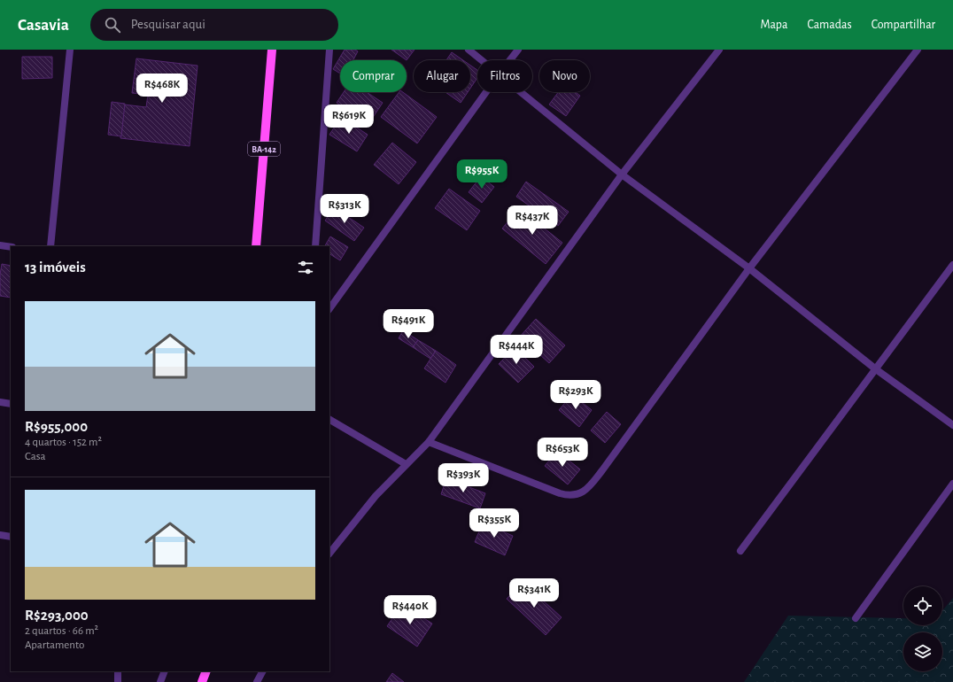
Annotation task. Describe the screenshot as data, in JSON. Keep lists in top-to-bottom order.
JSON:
{
  "streets": {
    "main road": ["BA-142"]
  },
  "page": {
    "header": "Casavia",
    "search": "Pesquisar aqui",
    "nav": ["Mapa", "Camadas", "Compartilhar"],
    "chip": [
      "Comprar",
      "Alugar",
      "Filtros",
      "Novo"
    ],
    "price": [
      "R$468K",
      "R$619K",
      "R$955K",
      "R$313K",
      "R$437K",
      "R$491K",
      "R$444K",
      "R$293K",
      "R$653K",
      "R$393K",
      "R$355K",
      "R$341K",
      "R$440K"
    ],
    "heading": "13 imóveis",
    "list": [
      {
        "name": "R$955,000",
        "note": "4 quartos · 152 m² · Casa"
      },
      {
        "name": "R$293,000",
        "note": "2 quartos · 66 m² · Apartamento"
      }
    ]
  }
}
